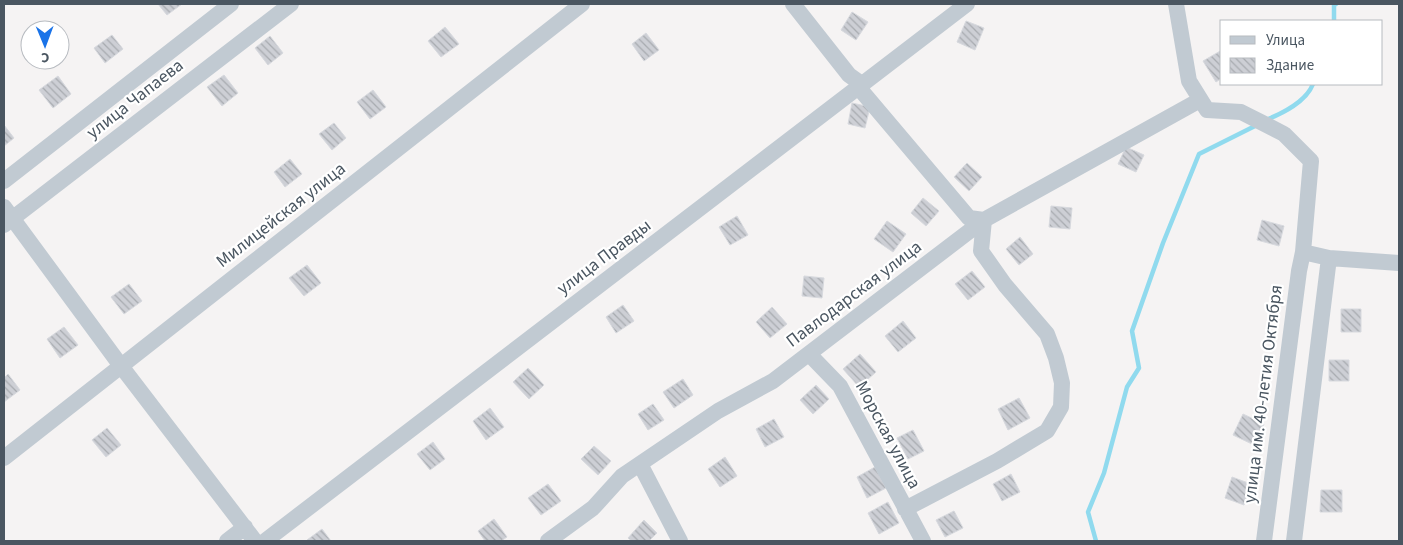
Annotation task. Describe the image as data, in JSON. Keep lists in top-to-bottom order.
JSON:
{
  "streets": {
    "street": [
      "улица Чапаева",
      "Милицейская улица",
      "улица Правды",
      "Павлодарская улица",
      "улица им. 40-летия Октября",
      "Морская улица"
    ]
  },
  "crossings": [
    ["Павлодарская улица", "улица им. 40-летия Октября"],
    ["Павлодарская улица", "Морская улица"]
  ],
  "legend": ["Улица", "Здание"],
  "north": "bottom"
}
